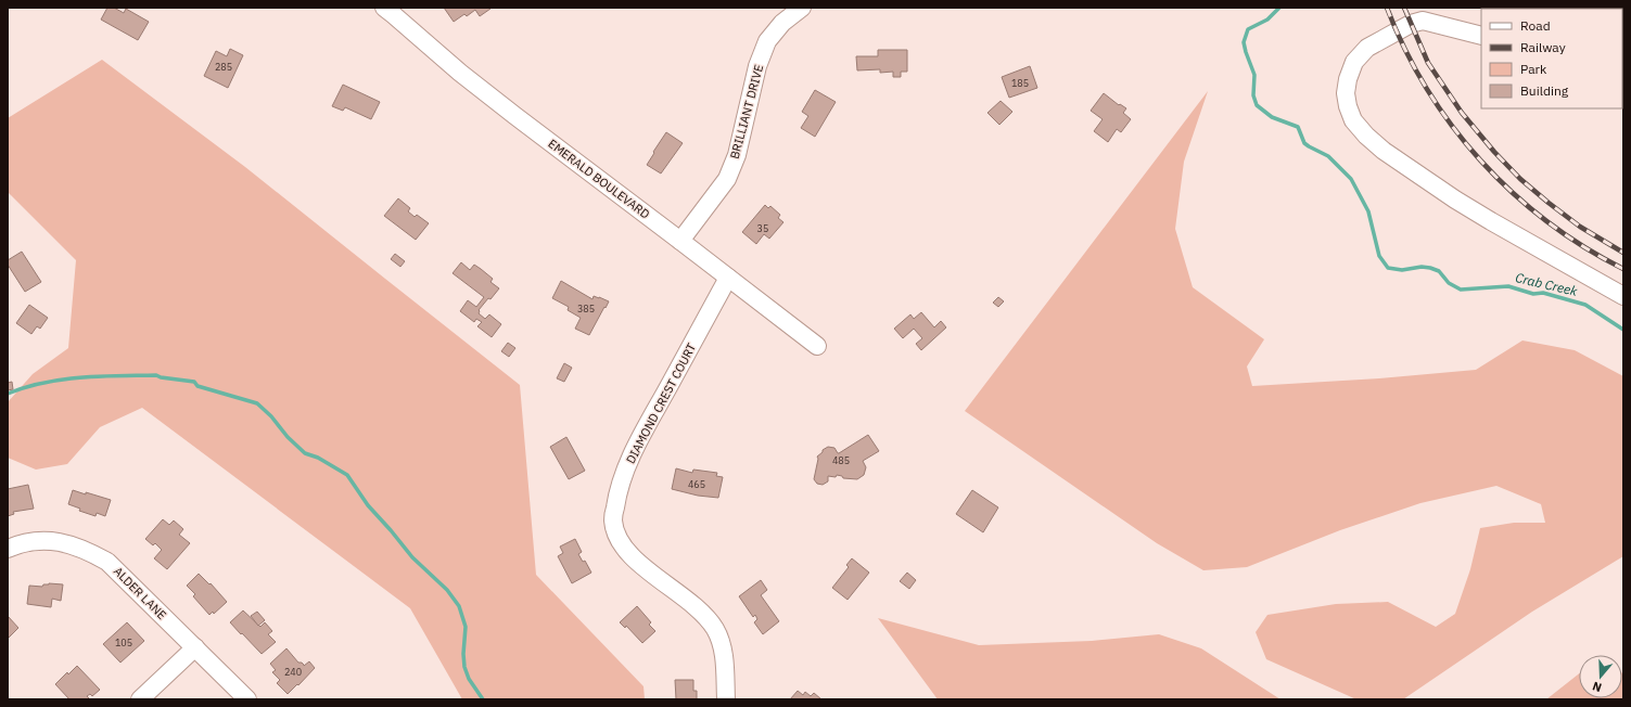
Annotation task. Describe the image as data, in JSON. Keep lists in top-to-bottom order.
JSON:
{
  "streets": {
    "street": [
      "BRILLIANT DRIVE",
      "EMERALD BOULEVARD",
      "DIAMOND CREST COURT",
      "ALDER LANE"
    ]
  },
  "crossings": [
    ["BRILLIANT DRIVE", "EMERALD BOULEVARD"],
    ["EMERALD BOULEVARD", "DIAMOND CREST COURT"]
  ],
  "water": ["Crab Creek"],
  "house_numbers": [
    "285",
    "185",
    "35",
    "385",
    "485",
    "465",
    "105",
    "240"
  ],
  "legend": [
    "Road",
    "Railway",
    "Park",
    "Building"
  ],
  "north": "bottom"
}
